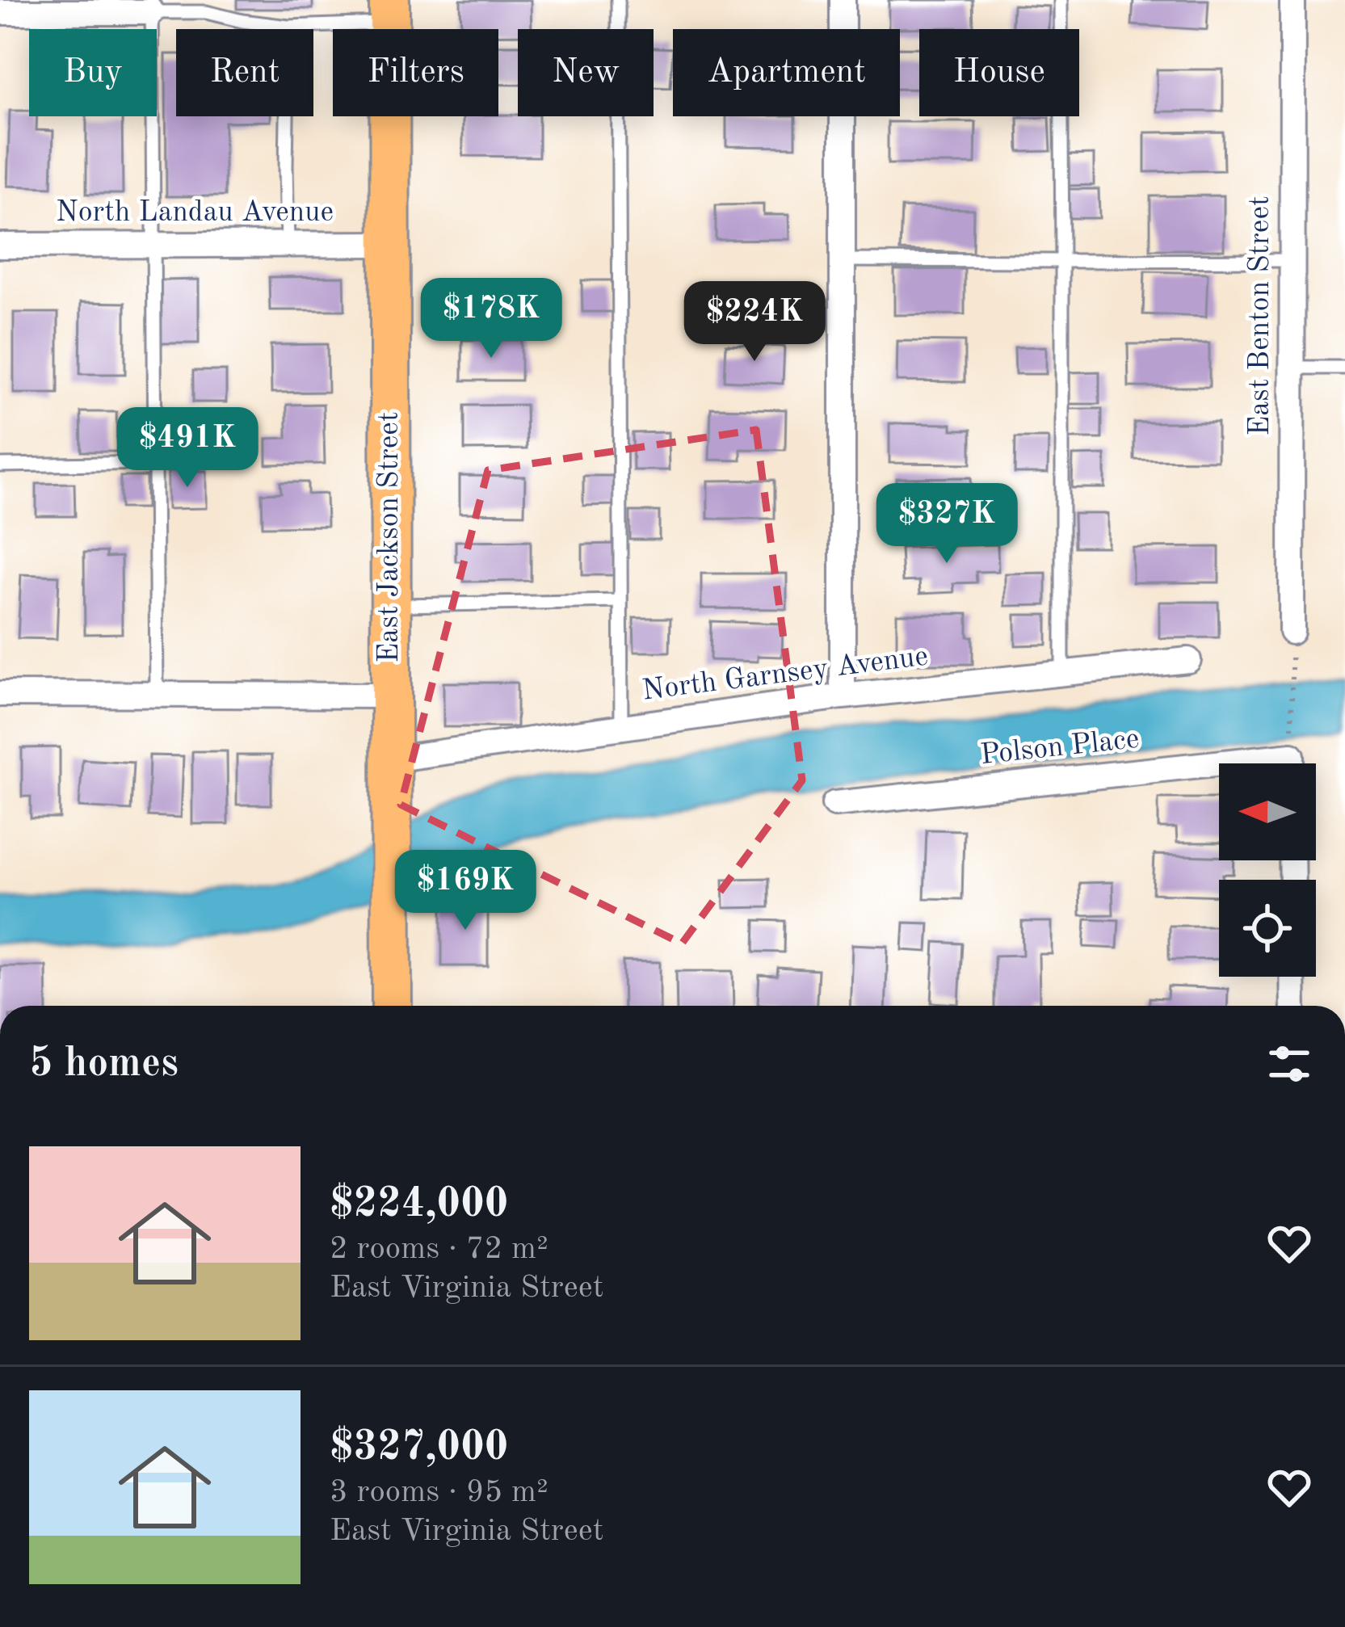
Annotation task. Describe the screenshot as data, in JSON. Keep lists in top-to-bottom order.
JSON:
{
  "streets": {
    "main road": ["East Jackson Street"],
    "street": [
      "North Landau Avenue",
      "East Benton Street",
      "North Garnsey Avenue",
      "Polson Place"
    ]
  },
  "crossings": [
    ["North Landau Avenue", "East Jackson Street"],
    ["East Jackson Street", "North Garnsey Avenue"]
  ],
  "north": "left",
  "page": {
    "chip": [
      "Buy",
      "Rent",
      "Filters",
      "New",
      "Apartment",
      "House"
    ],
    "price": [
      "$178K",
      "$224K",
      "$491K",
      "$327K",
      "$169K"
    ],
    "heading": "5 homes",
    "list": [
      {
        "name": "$224,000",
        "note": "2 rooms · 72 m² · East Virginia Street"
      },
      {
        "name": "$327,000",
        "note": "3 rooms · 95 m² · East Virginia Street"
      }
    ]
  }
}
